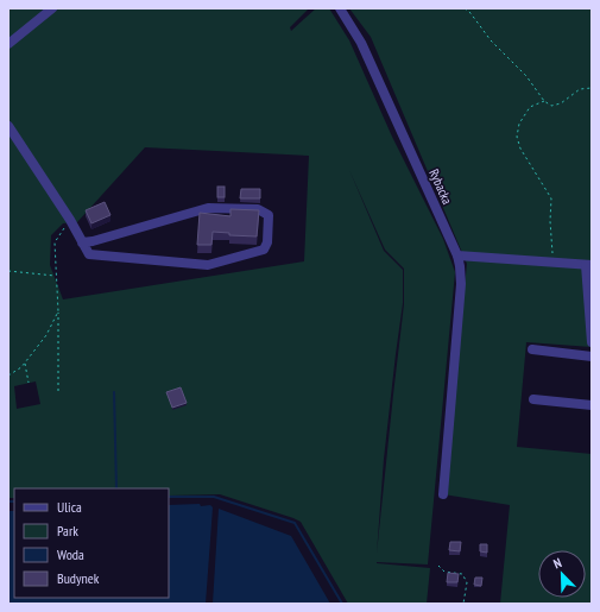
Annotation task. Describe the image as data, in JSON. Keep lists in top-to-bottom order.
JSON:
{
  "streets": {
    "street": ["Rybacka"]
  },
  "legend": [
    "Ulica",
    "Park",
    "Woda",
    "Budynek"
  ],
  "north": "top left"
}
